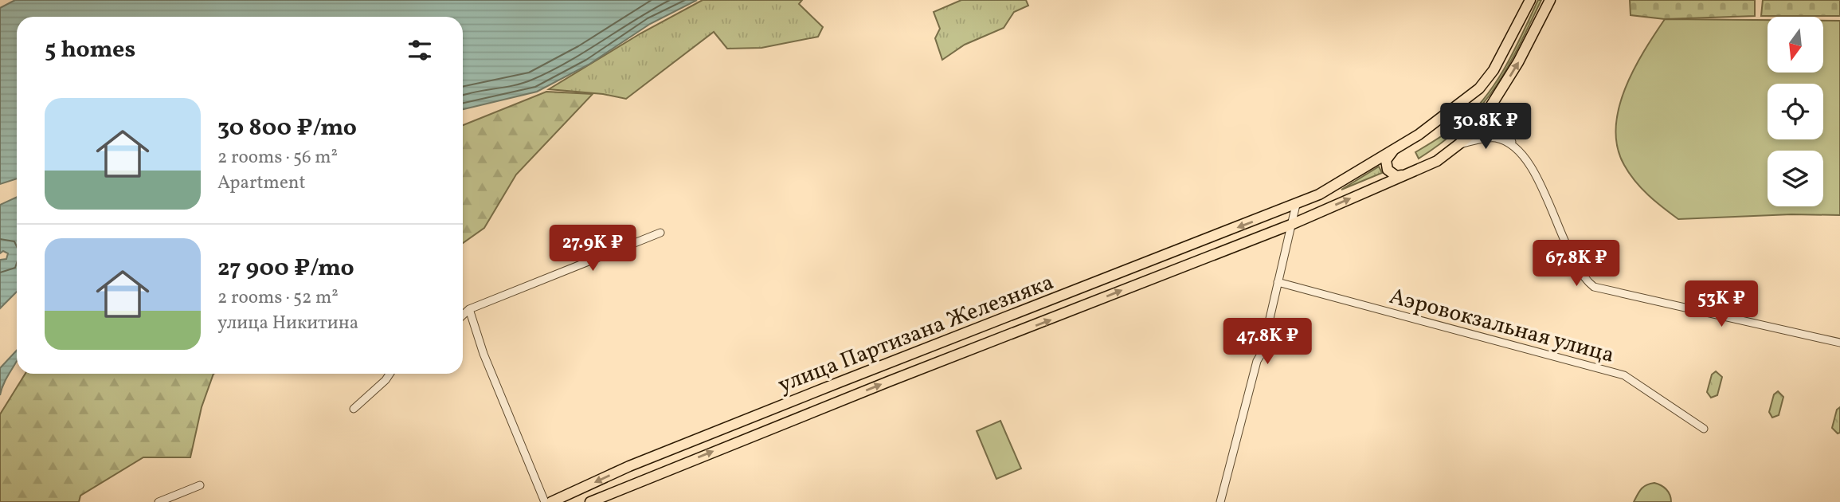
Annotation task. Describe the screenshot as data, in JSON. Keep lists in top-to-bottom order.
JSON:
{
  "streets": {
    "main road": ["улица Партизана Железняка"],
    "street": ["Аэровокзальная улица"]
  },
  "north": "bottom",
  "page": {
    "heading": "5 homes",
    "list": [
      {
        "name": "30 800 ₽/mo",
        "note": "2 rooms · 56 m² · Apartment"
      },
      {
        "name": "27 900 ₽/mo",
        "note": "2 rooms · 52 m² · улица Никитина"
      }
    ],
    "price": [
      "30.8K ₽",
      "27.9K ₽",
      "67.8K ₽",
      "53K ₽",
      "47.8K ₽"
    ]
  }
}
